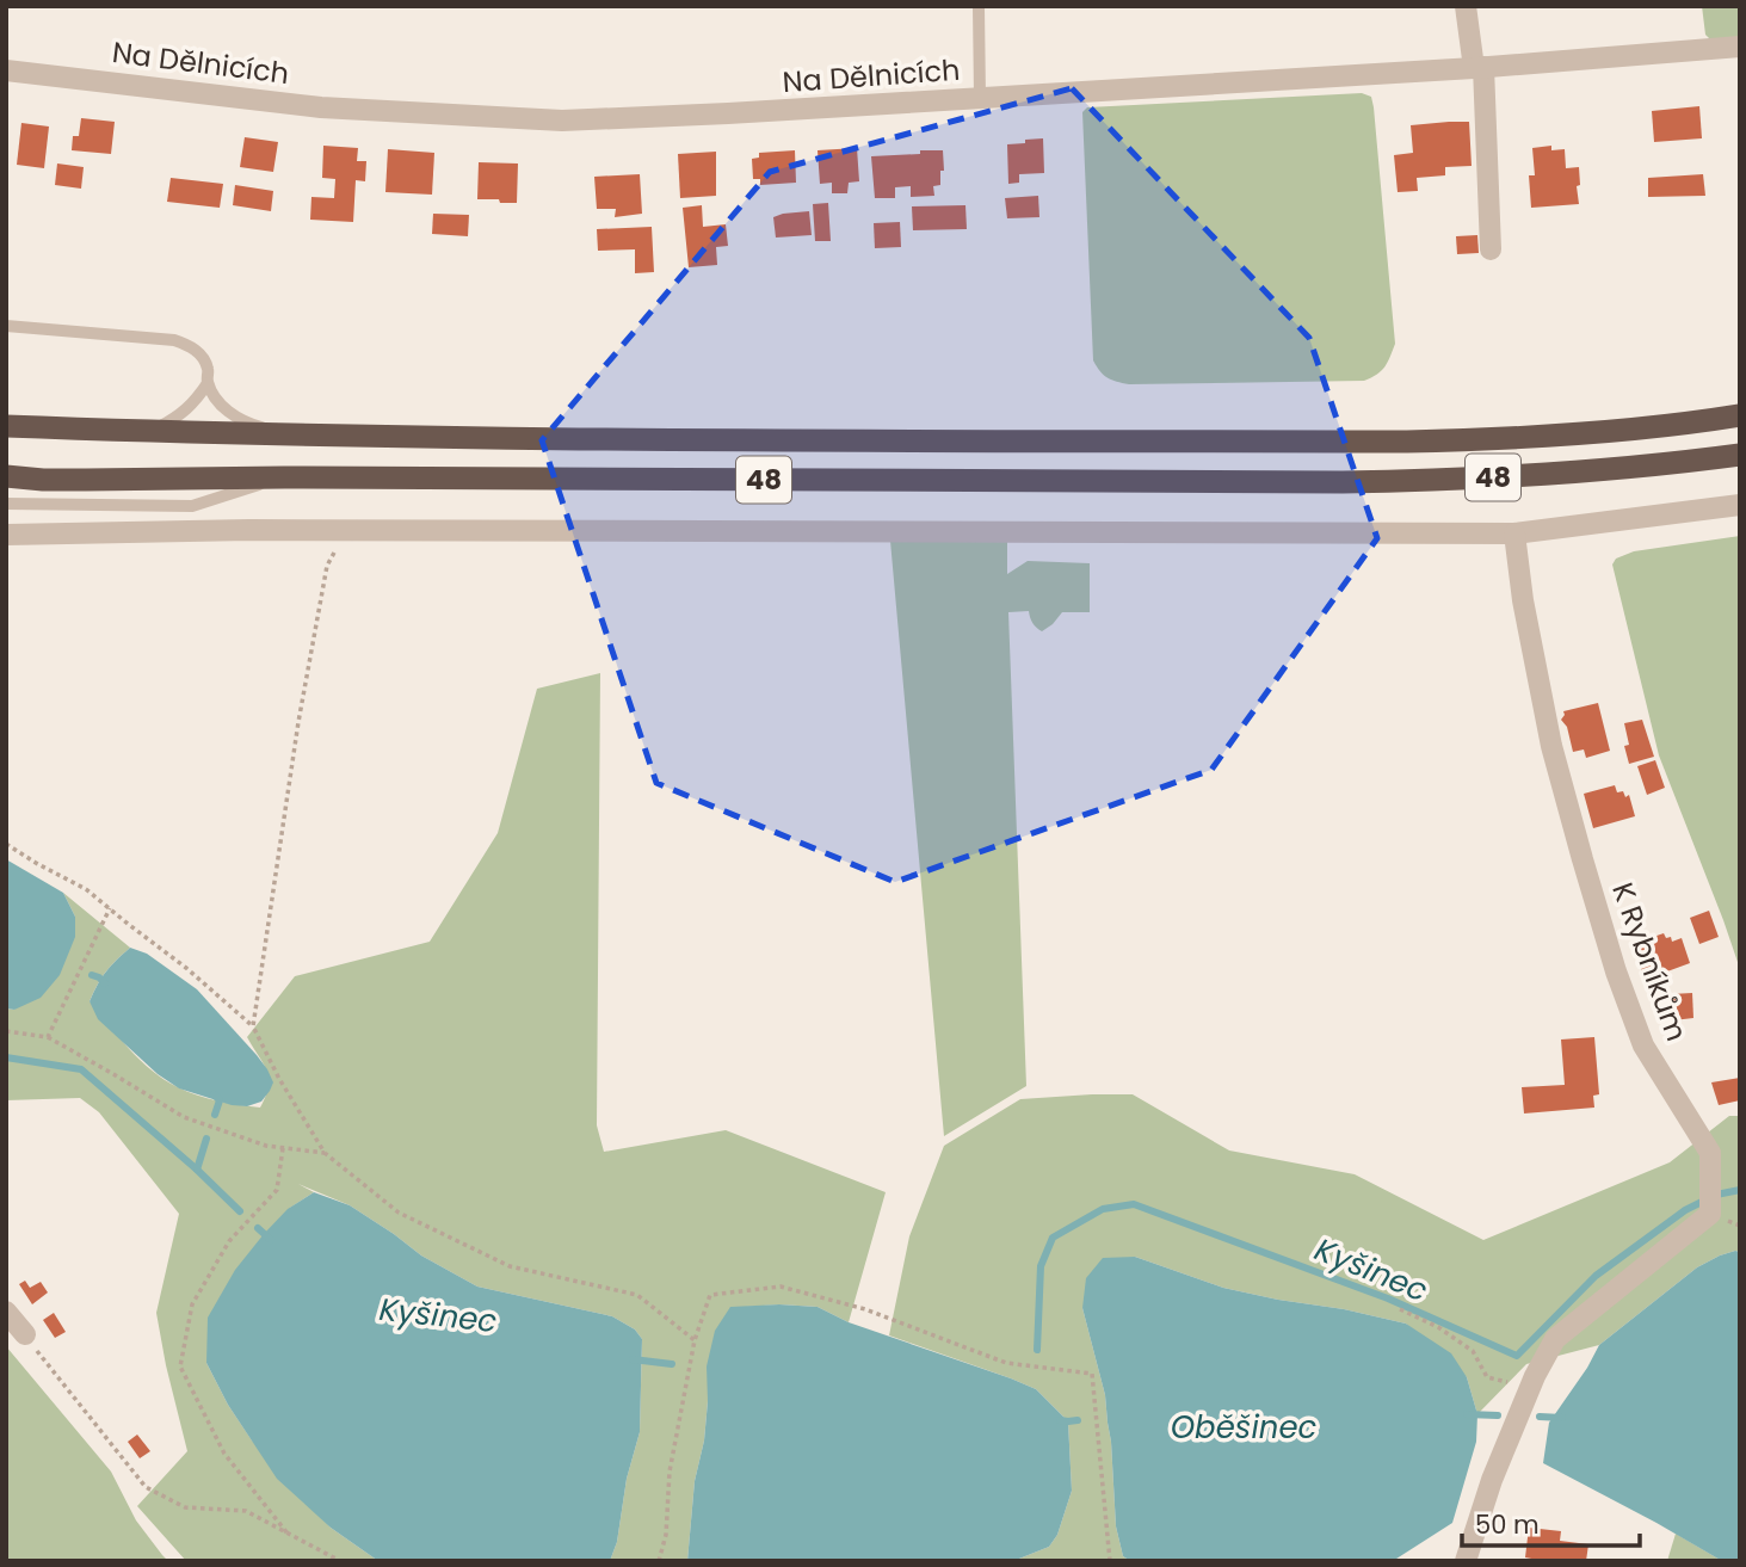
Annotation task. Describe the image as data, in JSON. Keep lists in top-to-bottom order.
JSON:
{
  "streets": {
    "highway": ["48"],
    "street": ["Na Dělnicích", "K Rybníkům"]
  },
  "water": ["Kyšinec", "Oběšinec"],
  "scale_bar": "50 m"
}
